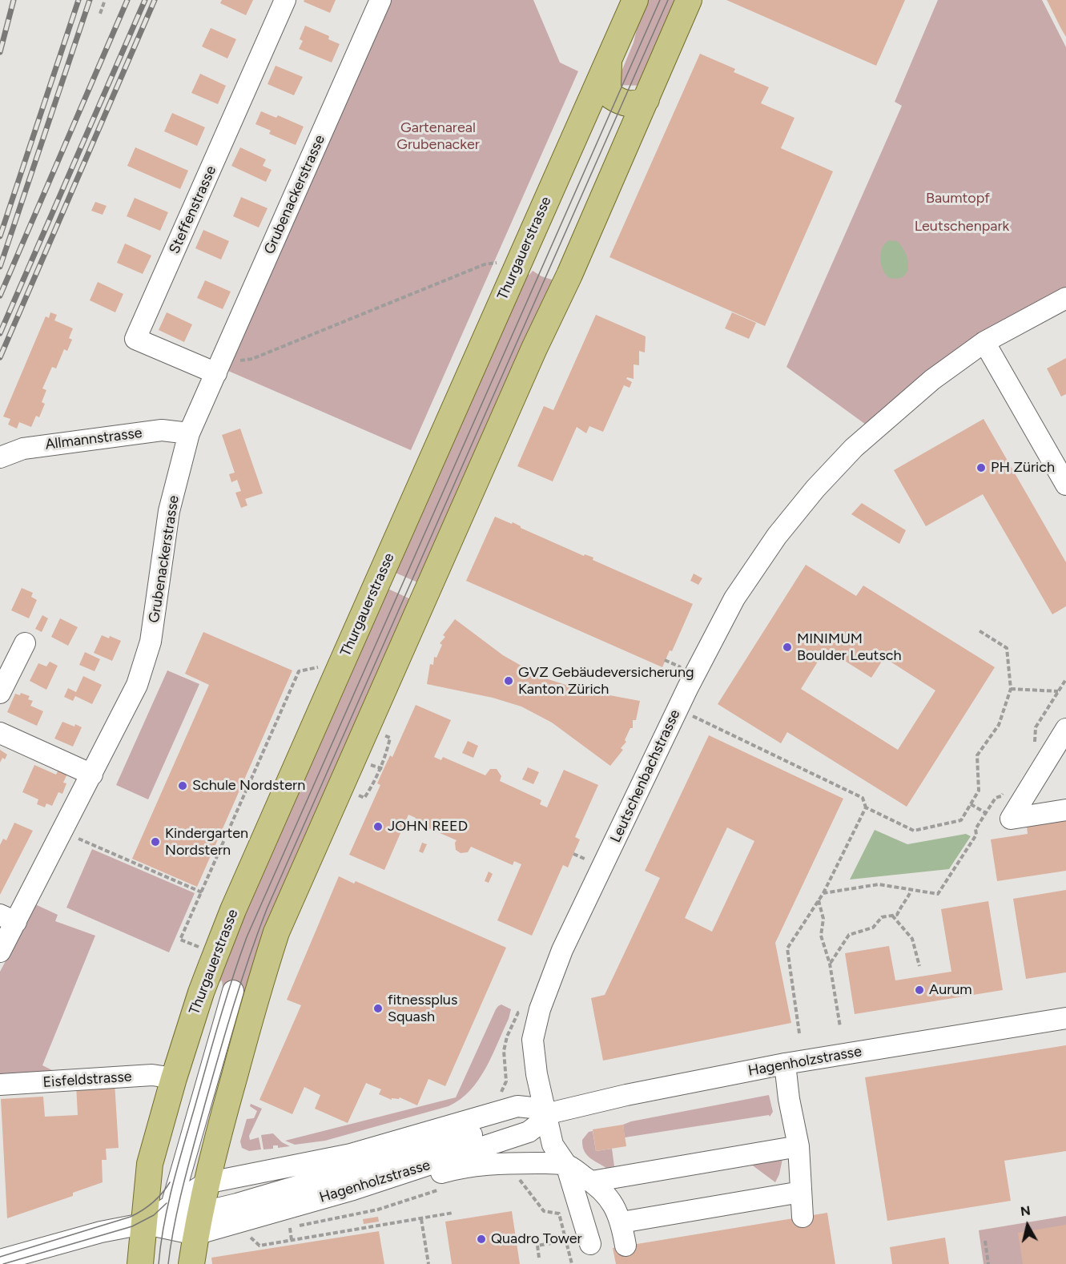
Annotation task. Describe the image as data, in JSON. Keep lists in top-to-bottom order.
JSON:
{
  "streets": {
    "main road": ["Thurgauerstrasse"],
    "street": [
      "Grubenackerstrasse",
      "Steffenstrasse",
      "Allmannstrasse",
      "Leutschenbachstrasse",
      "Hagenholzstrasse",
      "Eisfeldstrasse"
    ]
  },
  "crossings": [
    ["Grubenackerstrasse", "Steffenstrasse"],
    ["Grubenackerstrasse", "Allmannstrasse"],
    ["Thurgauerstrasse", "Eisfeldstrasse"],
    ["Leutschenbachstrasse", "Hagenholzstrasse"]
  ],
  "parks": ["Gartenareal Grubenacker", "Baumtopf", "Leutschenpark"],
  "places": [
    "PH Zürich",
    "MINIMUM Boulder Leutsch",
    "GVZ Gebäudeversicherung Kanton Zürich",
    "Schule Nordstern",
    "JOHN REED",
    "Kindergarten Nordstern",
    "Aurum",
    "fitnessplus Squash",
    "Quadro Tower"
  ],
  "north": "top"
}
